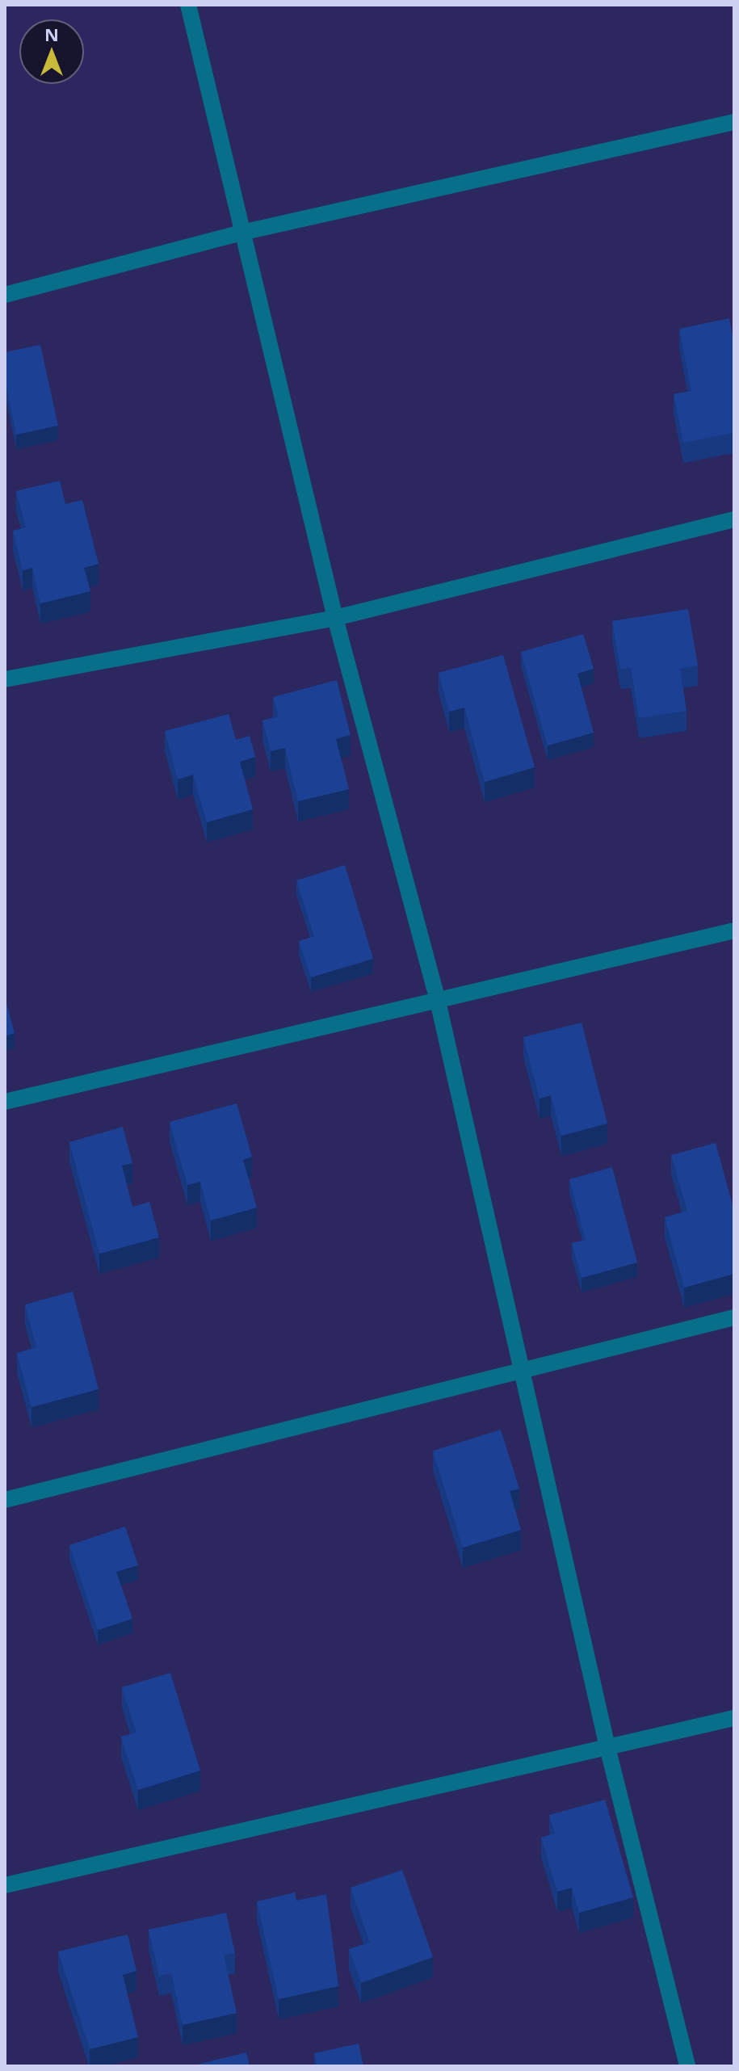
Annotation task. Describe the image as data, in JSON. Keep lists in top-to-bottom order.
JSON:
{
  "north": "top"
}
